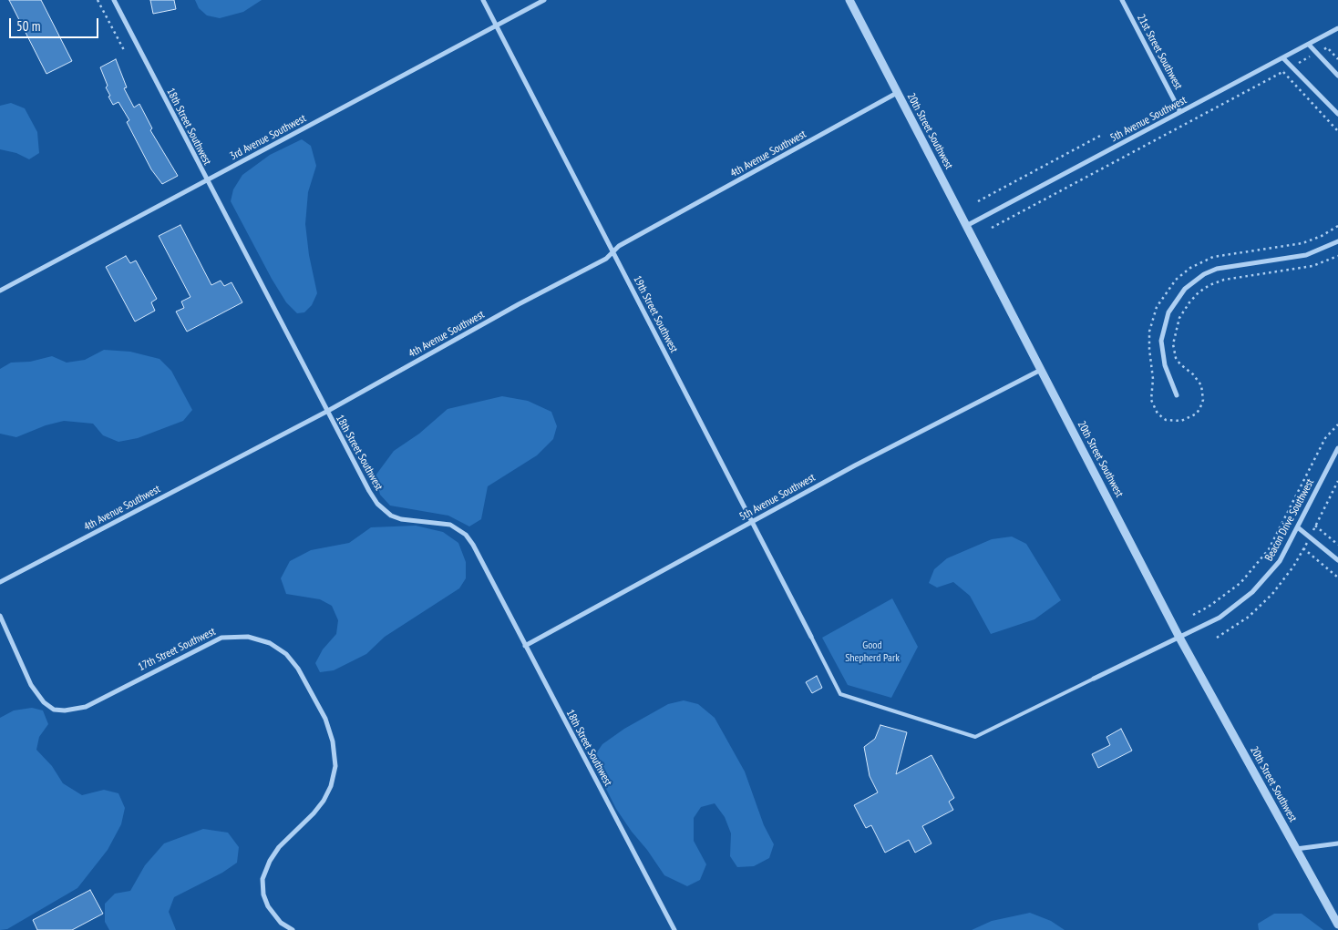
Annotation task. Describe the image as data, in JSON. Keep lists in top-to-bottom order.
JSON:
{
  "streets": {
    "street": [
      "21st Street Southwest",
      "5th Avenue Southwest",
      "18th Street Southwest",
      "20th Street Southwest",
      "3rd Avenue Southwest",
      "4th Avenue Southwest",
      "19th Street Southwest",
      "Beacon Drive Southwest",
      "17th Street Southwest"
    ]
  },
  "crossings": [
    ["21st Street Southwest", "5th Avenue Southwest"],
    ["5th Avenue Southwest", "18th Street Southwest"],
    ["5th Avenue Southwest", "20th Street Southwest"],
    ["5th Avenue Southwest", "19th Street Southwest"],
    ["18th Street Southwest", "3rd Avenue Southwest"],
    ["18th Street Southwest", "4th Avenue Southwest"],
    ["20th Street Southwest", "4th Avenue Southwest"],
    ["20th Street Southwest", "Beacon Drive Southwest"],
    ["3rd Avenue Southwest", "19th Street Southwest"],
    ["4th Avenue Southwest", "19th Street Southwest"]
  ],
  "parks": ["Good Shepherd Park"],
  "scale_bar": "50 m"
}
